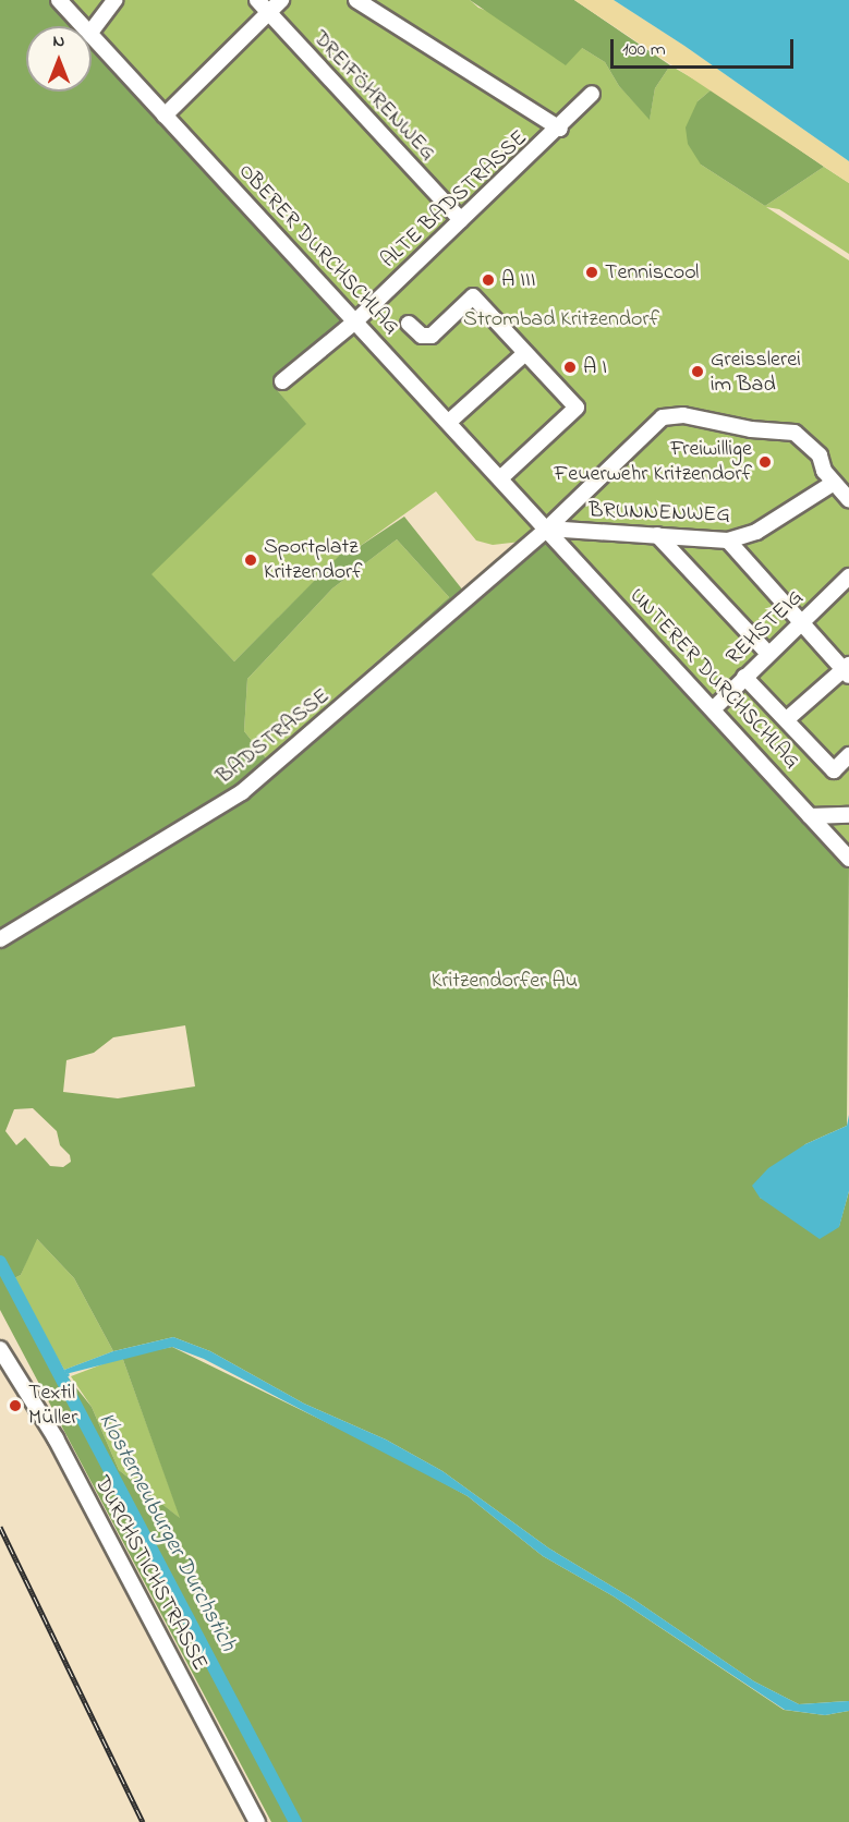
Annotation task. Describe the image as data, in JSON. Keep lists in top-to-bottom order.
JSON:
{
  "streets": {
    "street": [
      "DREIFÖHRENWEG",
      "ALTE BADSTRASSE",
      "OBERER DURCHSCHLAG",
      "BRUNNENWEG",
      "REHSTEIG",
      "UNTERER DURCHSCHLAG",
      "BADSTRASSE",
      "DURCHSTICHSTRASSE"
    ]
  },
  "crossings": [
    ["DREIFÖHRENWEG", "ALTE BADSTRASSE"],
    ["ALTE BADSTRASSE", "OBERER DURCHSCHLAG"],
    ["OBERER DURCHSCHLAG", "BRUNNENWEG"],
    ["OBERER DURCHSCHLAG", "UNTERER DURCHSCHLAG"],
    ["OBERER DURCHSCHLAG", "BADSTRASSE"],
    ["BRUNNENWEG", "UNTERER DURCHSCHLAG"],
    ["BRUNNENWEG", "BADSTRASSE"],
    ["REHSTEIG", "UNTERER DURCHSCHLAG"],
    ["UNTERER DURCHSCHLAG", "BADSTRASSE"]
  ],
  "water": ["Klosterneuburger Durchstich"],
  "parks": ["Strombad Kritzendorf", "Kritzendorfer Au"],
  "places": [
    "Tenniscool",
    "A III",
    "A I",
    "Greisslerei im Bad",
    "Freiwillige Feuerwehr Kritzendorf",
    "Sportplatz Kritzendorf",
    "Textil Müller"
  ],
  "scale_bar": "100 m",
  "north": "top"
}
